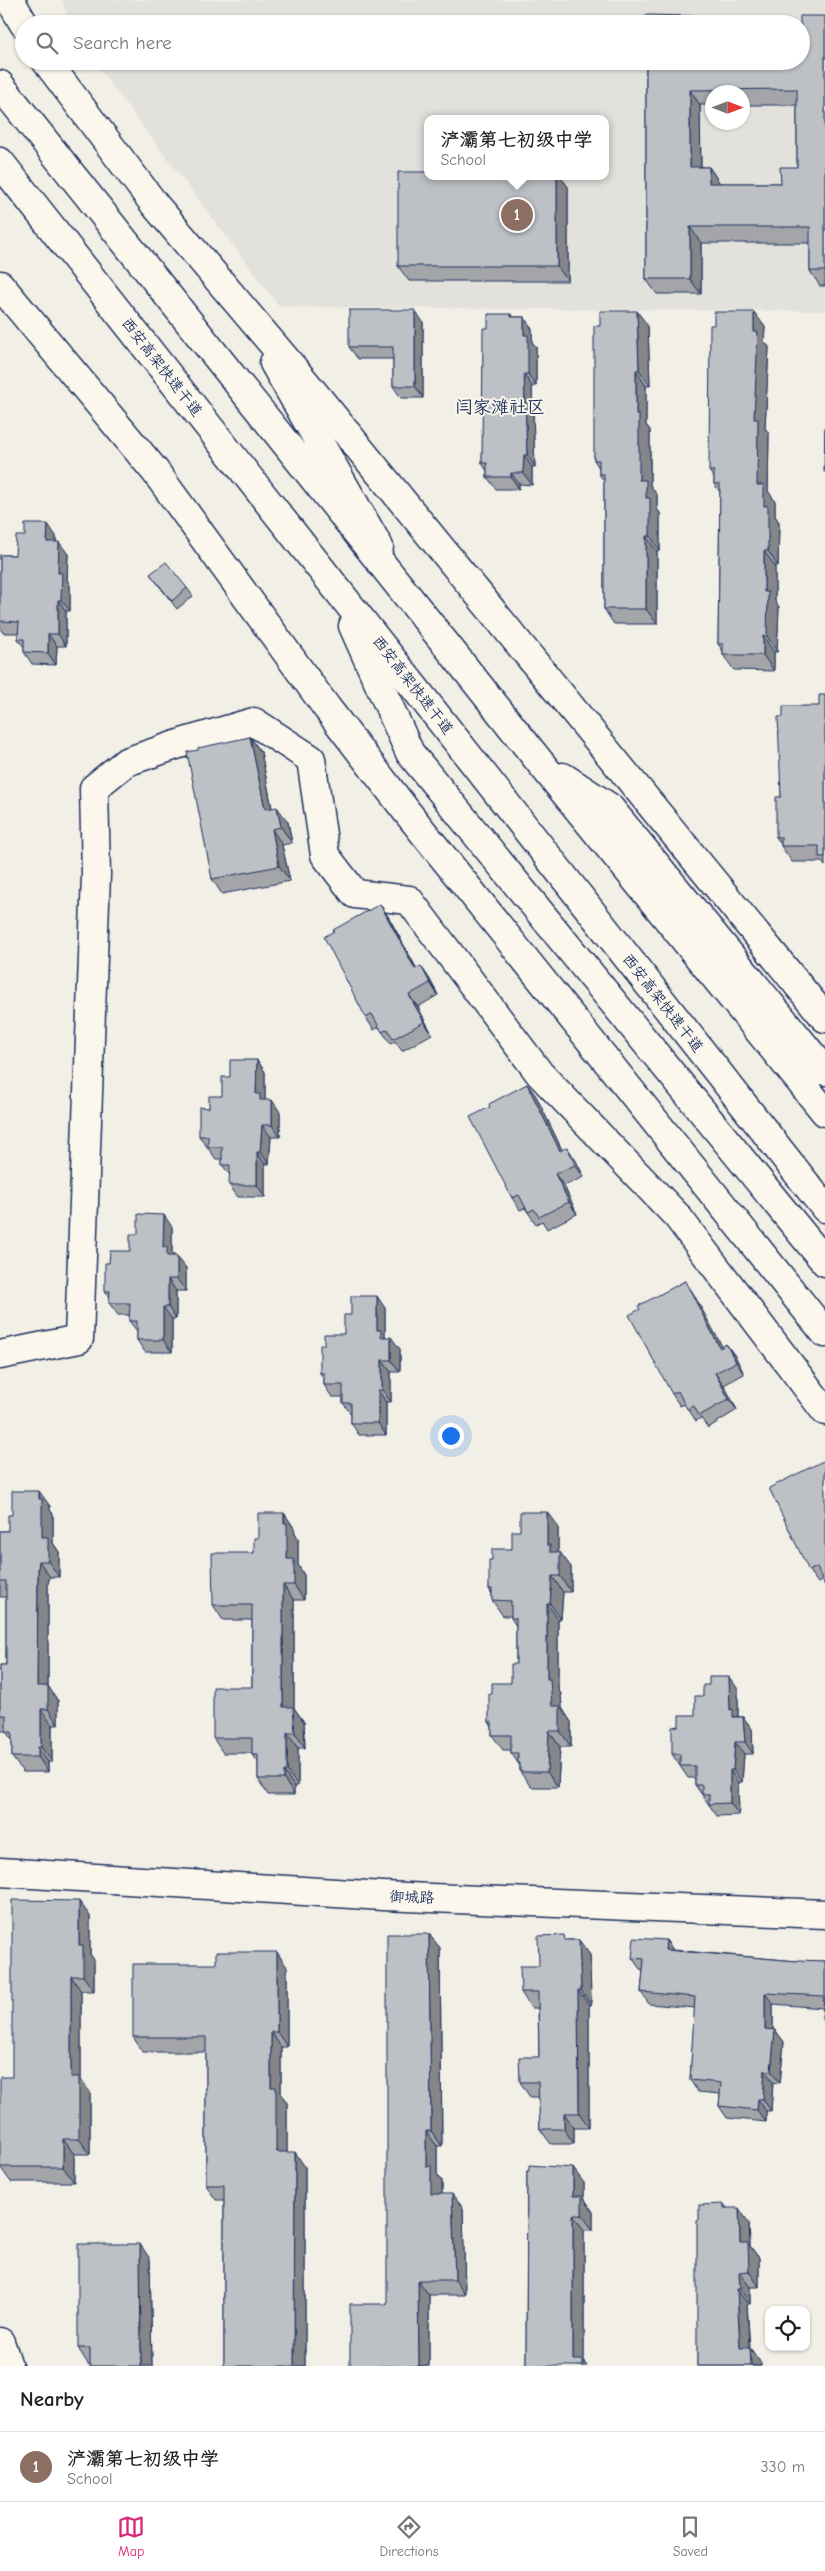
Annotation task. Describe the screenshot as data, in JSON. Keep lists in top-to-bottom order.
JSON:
{
  "streets": {
    "main road": ["西安高架快速干道", "御城路"]
  },
  "districts": ["闫家滩社区"],
  "north": "right",
  "page": {
    "search": "Search here",
    "popup": ["浐灞第七初级中学", "School"],
    "pins": "1",
    "heading": "Nearby",
    "list": [
      {
        "mark": "1",
        "name": "浐灞第七初级中学",
        "note": "School",
        "value": "330 m"
      }
    ],
    "nav": ["Map", "Directions", "Saved"]
  }
}
